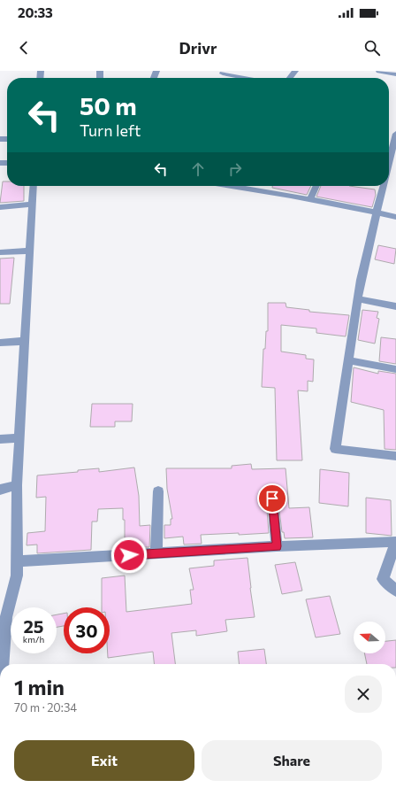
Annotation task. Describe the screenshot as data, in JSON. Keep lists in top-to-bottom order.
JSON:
{
  "north": "left",
  "page": {
    "status": "20:33",
    "header": "Drivr",
    "turn": ["50 m", "Turn left"],
    "speed": "25 km/h",
    "limit": "30",
    "heading": ["1 min", "70 m · 20:34"],
    "buttons": ["Exit", "Share"]
  }
}
